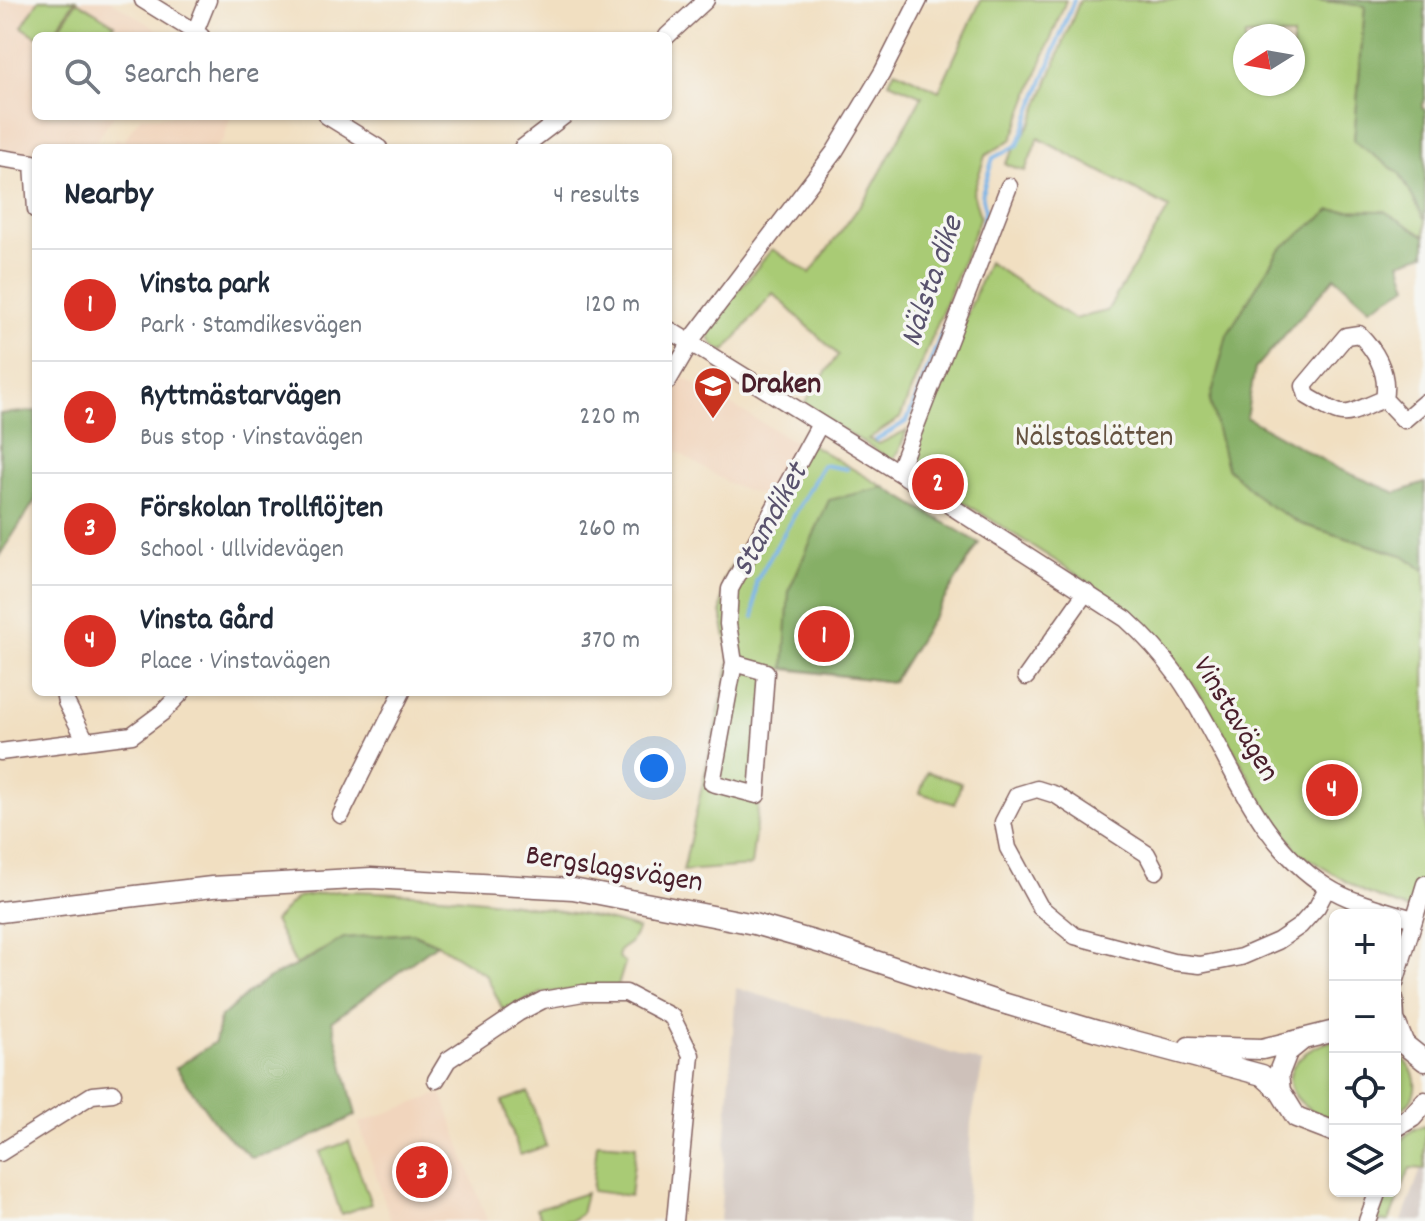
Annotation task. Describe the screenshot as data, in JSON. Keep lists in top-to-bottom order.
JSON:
{
  "streets": {
    "main road": ["Bergslagsvägen"],
    "street": ["Vinstavägen"]
  },
  "water": ["Nälsta dike", "Stamdiket"],
  "parks": ["Nälstaslätten"],
  "places": {
    "school or university": ["Draken"]
  },
  "north": "left",
  "page": {
    "search": "Search here",
    "heading": ["Nearby", "4 results"],
    "list": [
      {
        "mark": "1",
        "name": "Vinsta park",
        "note": "Park · Stamdikesvägen",
        "value": "120 m"
      },
      {
        "mark": "2",
        "name": "Ryttmästarvägen",
        "note": "Bus stop · Vinstavägen",
        "value": "220 m"
      },
      {
        "mark": "3",
        "name": "Förskolan Trollflöjten",
        "note": "School · Ullvidevägen",
        "value": "260 m"
      },
      {
        "mark": "4",
        "name": "Vinsta Gård",
        "note": "Place · Vinstavägen",
        "value": "370 m"
      }
    ],
    "pins": [
      "2",
      "1",
      "4",
      "3"
    ],
    "map_buttons": ["+", "−"]
  }
}
